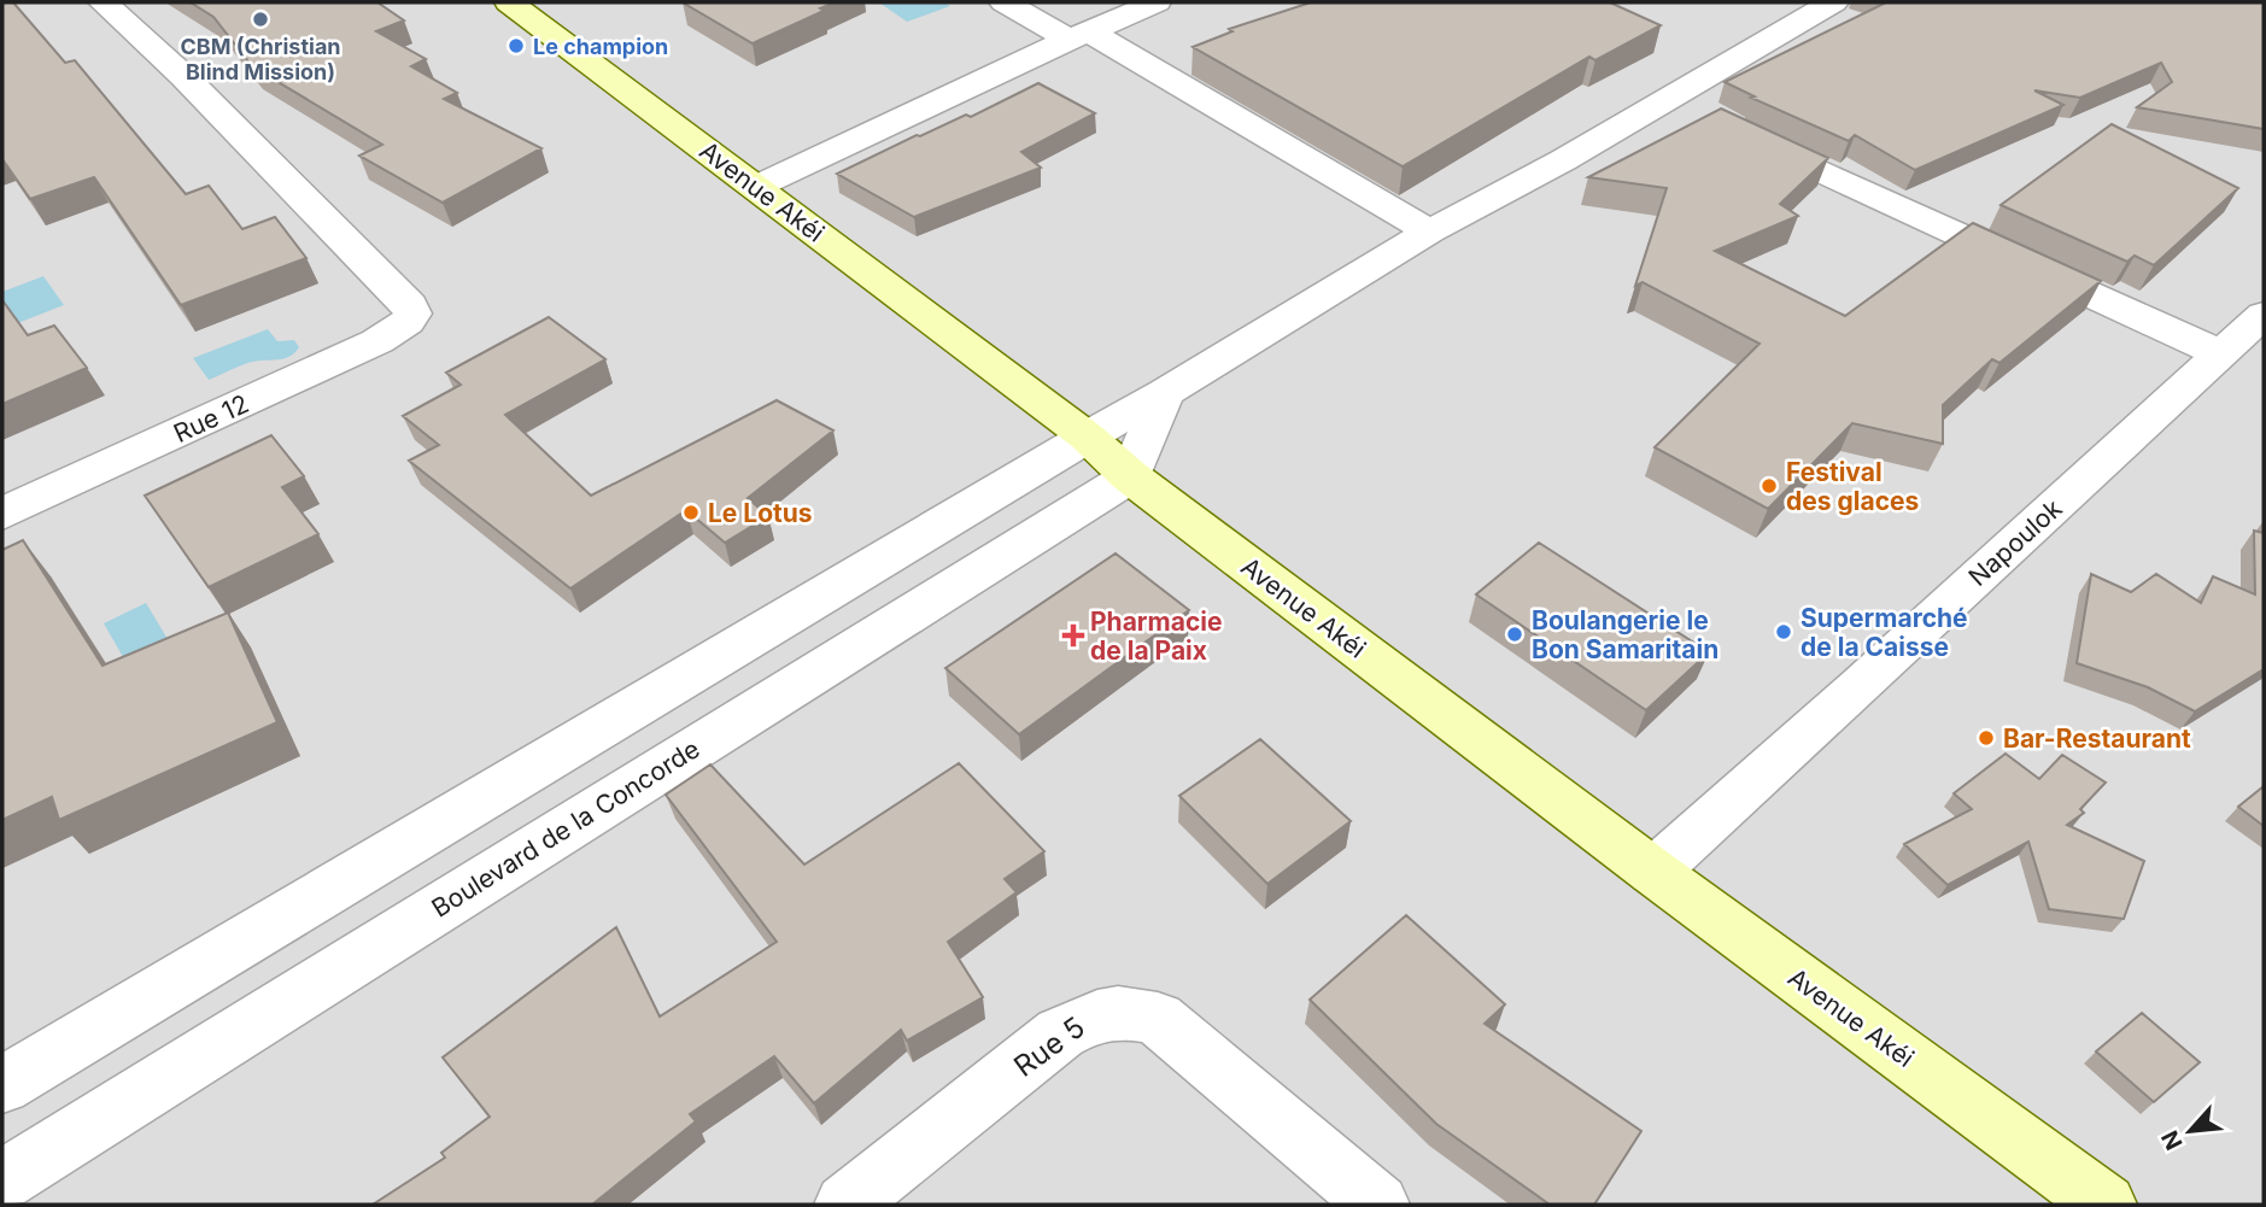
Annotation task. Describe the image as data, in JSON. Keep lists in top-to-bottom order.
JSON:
{
  "streets": {
    "main road": ["Avenue Akéi"],
    "street": [
      "Rue 12",
      "Napoulok",
      "Boulevard de la Concorde",
      "Rue 5"
    ]
  },
  "crossings": [
    ["Avenue Akéi", "Napoulok"],
    ["Avenue Akéi", "Boulevard de la Concorde"]
  ],
  "places": {
    "other": [
      "CBM (Christian Blind Mission)",
      "Le champion",
      "Festival des glaces",
      "Le Lotus",
      "Supermarché de la Caisse",
      "Boulangerie le Bon Samaritain",
      "Bar-Restaurant"
    ],
    "health": ["Pharmacie de la Paix"]
  },
  "north": "bottom left"
}
